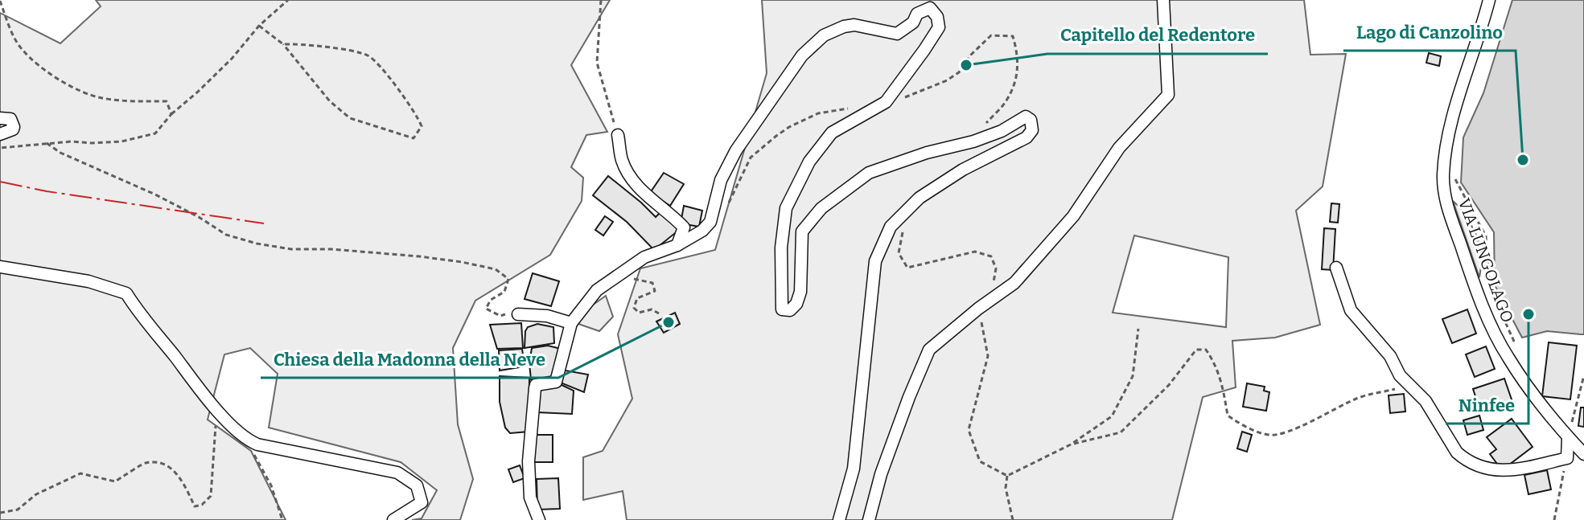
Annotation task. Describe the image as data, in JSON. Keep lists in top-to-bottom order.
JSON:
{
  "streets": {
    "street": ["VIA LUNGOLAGO"]
  },
  "places": [
    "Capitello del Redentore",
    "Lago di Canzolino",
    "Ninfee",
    "Chiesa della Madonna della Neve"
  ]
}
